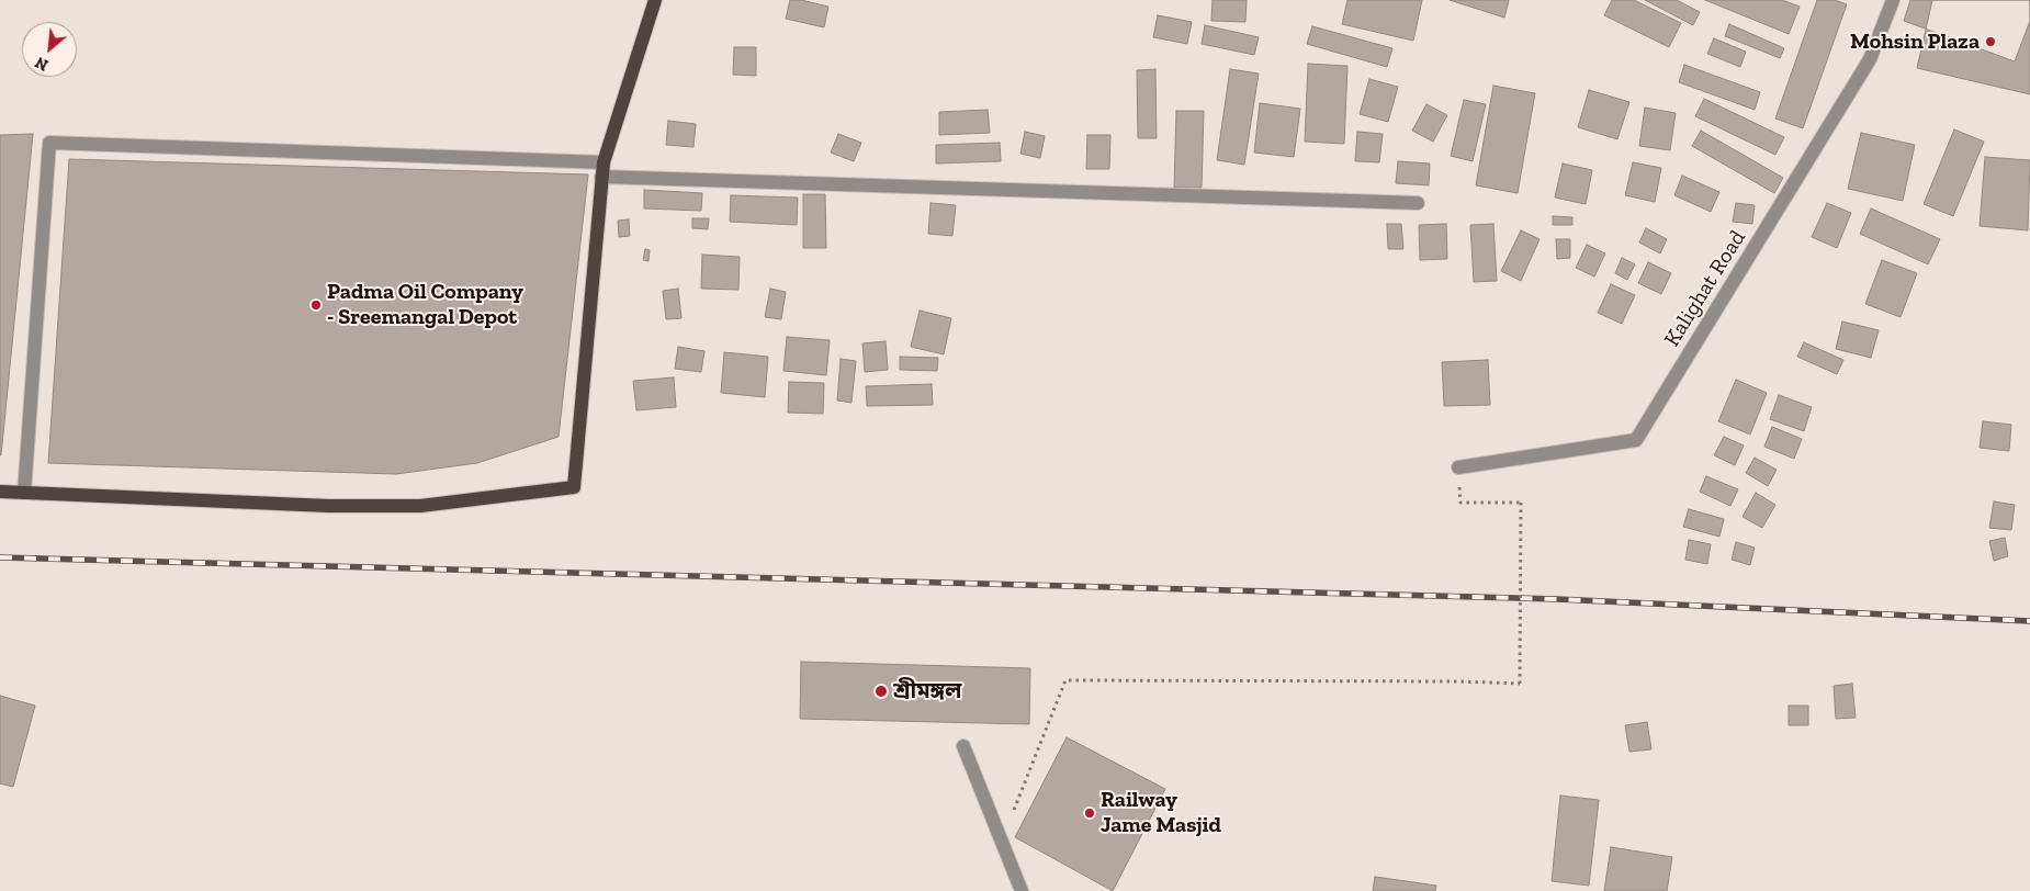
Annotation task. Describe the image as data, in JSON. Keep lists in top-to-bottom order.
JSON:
{
  "streets": {
    "street": ["Kalighat Road"]
  },
  "places": [
    "Mohsin Plaza",
    "Padma Oil Company - Sreemangal Depot",
    "শ্রীমঙ্গল",
    "Railway Jame Masjid"
  ],
  "north": "bottom left"
}
